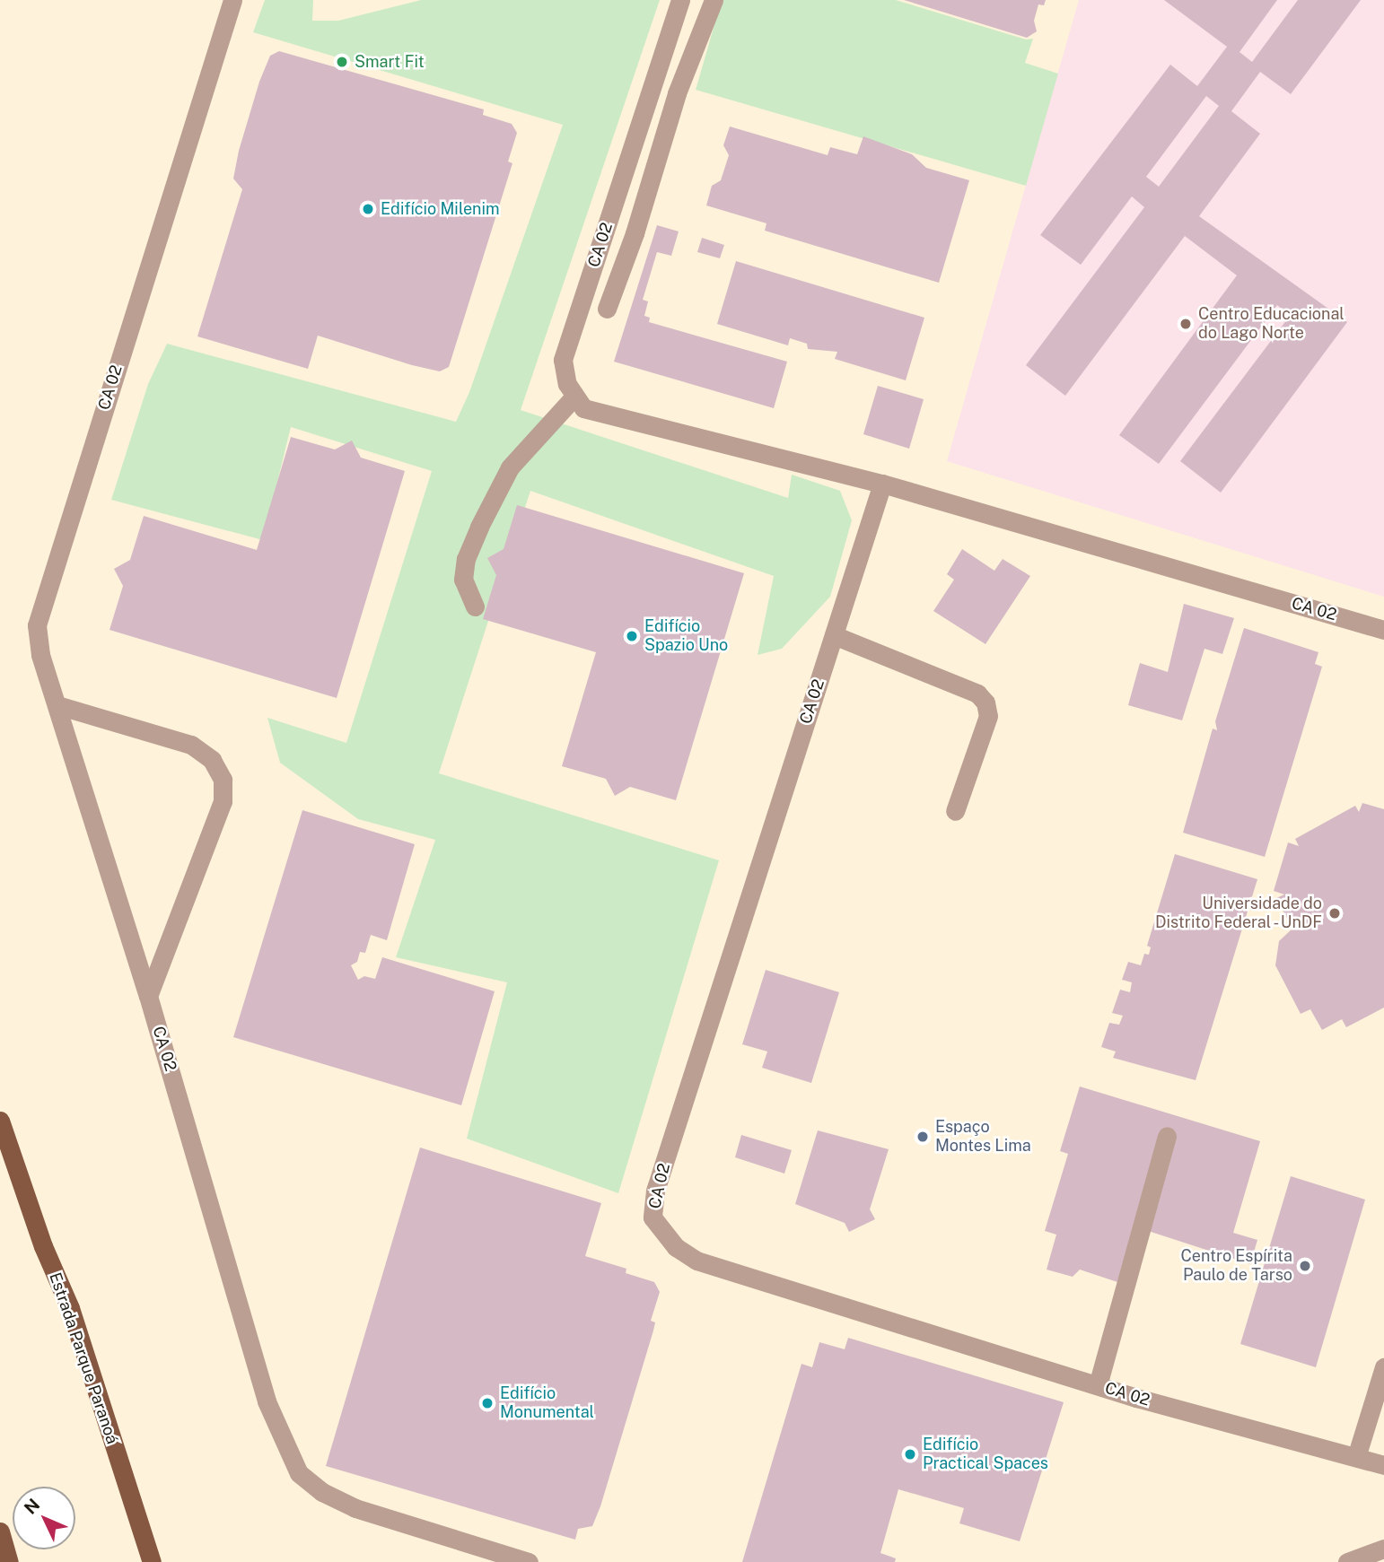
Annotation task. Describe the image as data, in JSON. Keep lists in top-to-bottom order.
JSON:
{
  "streets": {
    "main road": ["Estrada Parque Paranoá"],
    "street": ["CA 02"]
  },
  "places": [
    "Smart Fit",
    "Edifício Milenim",
    "Centro Educacional do Lago Norte",
    "Edifício Spazio Uno",
    "Universidade do Distrito Federal - UnDF",
    "Espaço Montes Lima",
    "Centro Espírita Paulo de Tarso",
    "Edifício Monumental",
    "Edifício Practical Spaces"
  ],
  "north": "top left"
}
